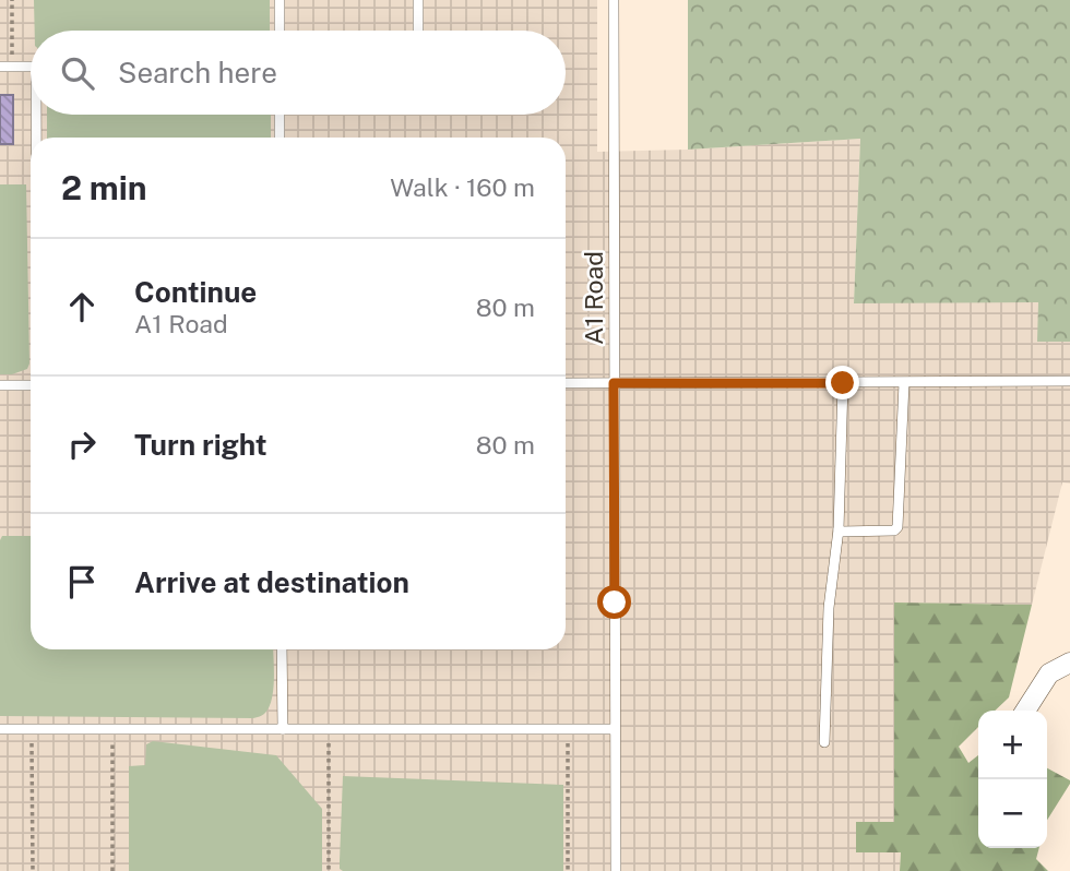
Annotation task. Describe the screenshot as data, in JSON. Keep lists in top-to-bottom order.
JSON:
{
  "streets": {
    "lane": ["A1 Road"]
  },
  "page": {
    "search": "Search here",
    "heading": ["2 min", "Walk · 160 m"],
    "list": [
      ["Continue", "A1 Road", "80 m"],
      ["Turn right", "80 m"],
      "Arrive at destination"
    ],
    "map_buttons": ["+", "−"]
  }
}
